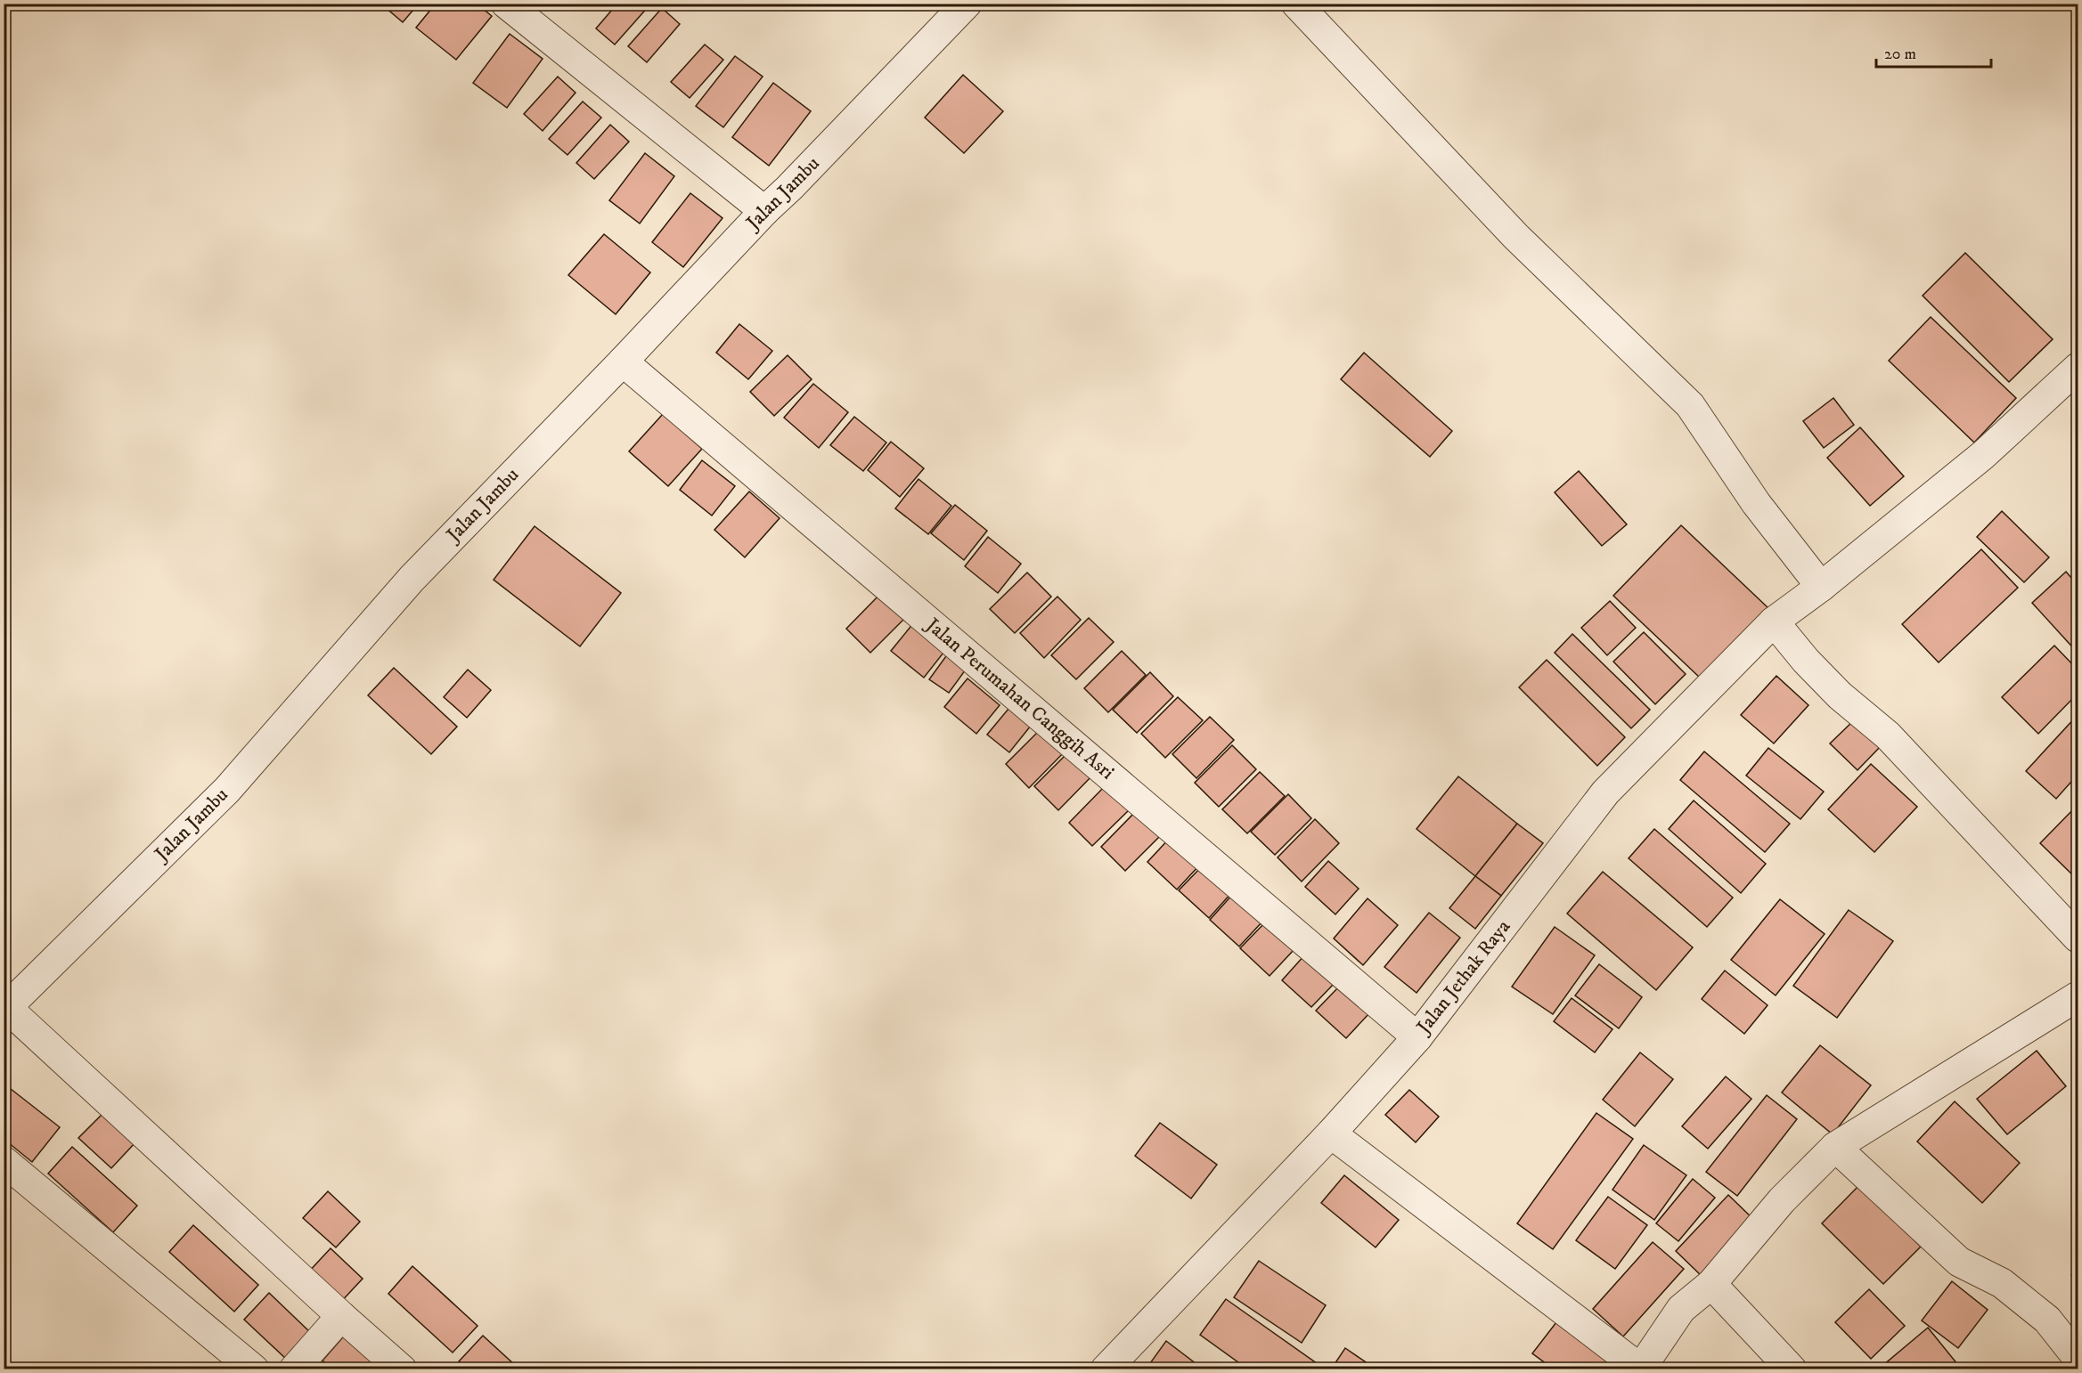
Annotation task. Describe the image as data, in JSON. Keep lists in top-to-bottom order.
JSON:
{
  "streets": {
    "street": ["Jalan Jambu", "Jalan Perumahan Canggih Asri", "Jalan Jethak Raya"]
  },
  "crossings": [
    ["Jalan Jambu", "Jalan Perumahan Canggih Asri"],
    ["Jalan Perumahan Canggih Asri", "Jalan Jethak Raya"]
  ],
  "scale_bar": "20 m"
}
